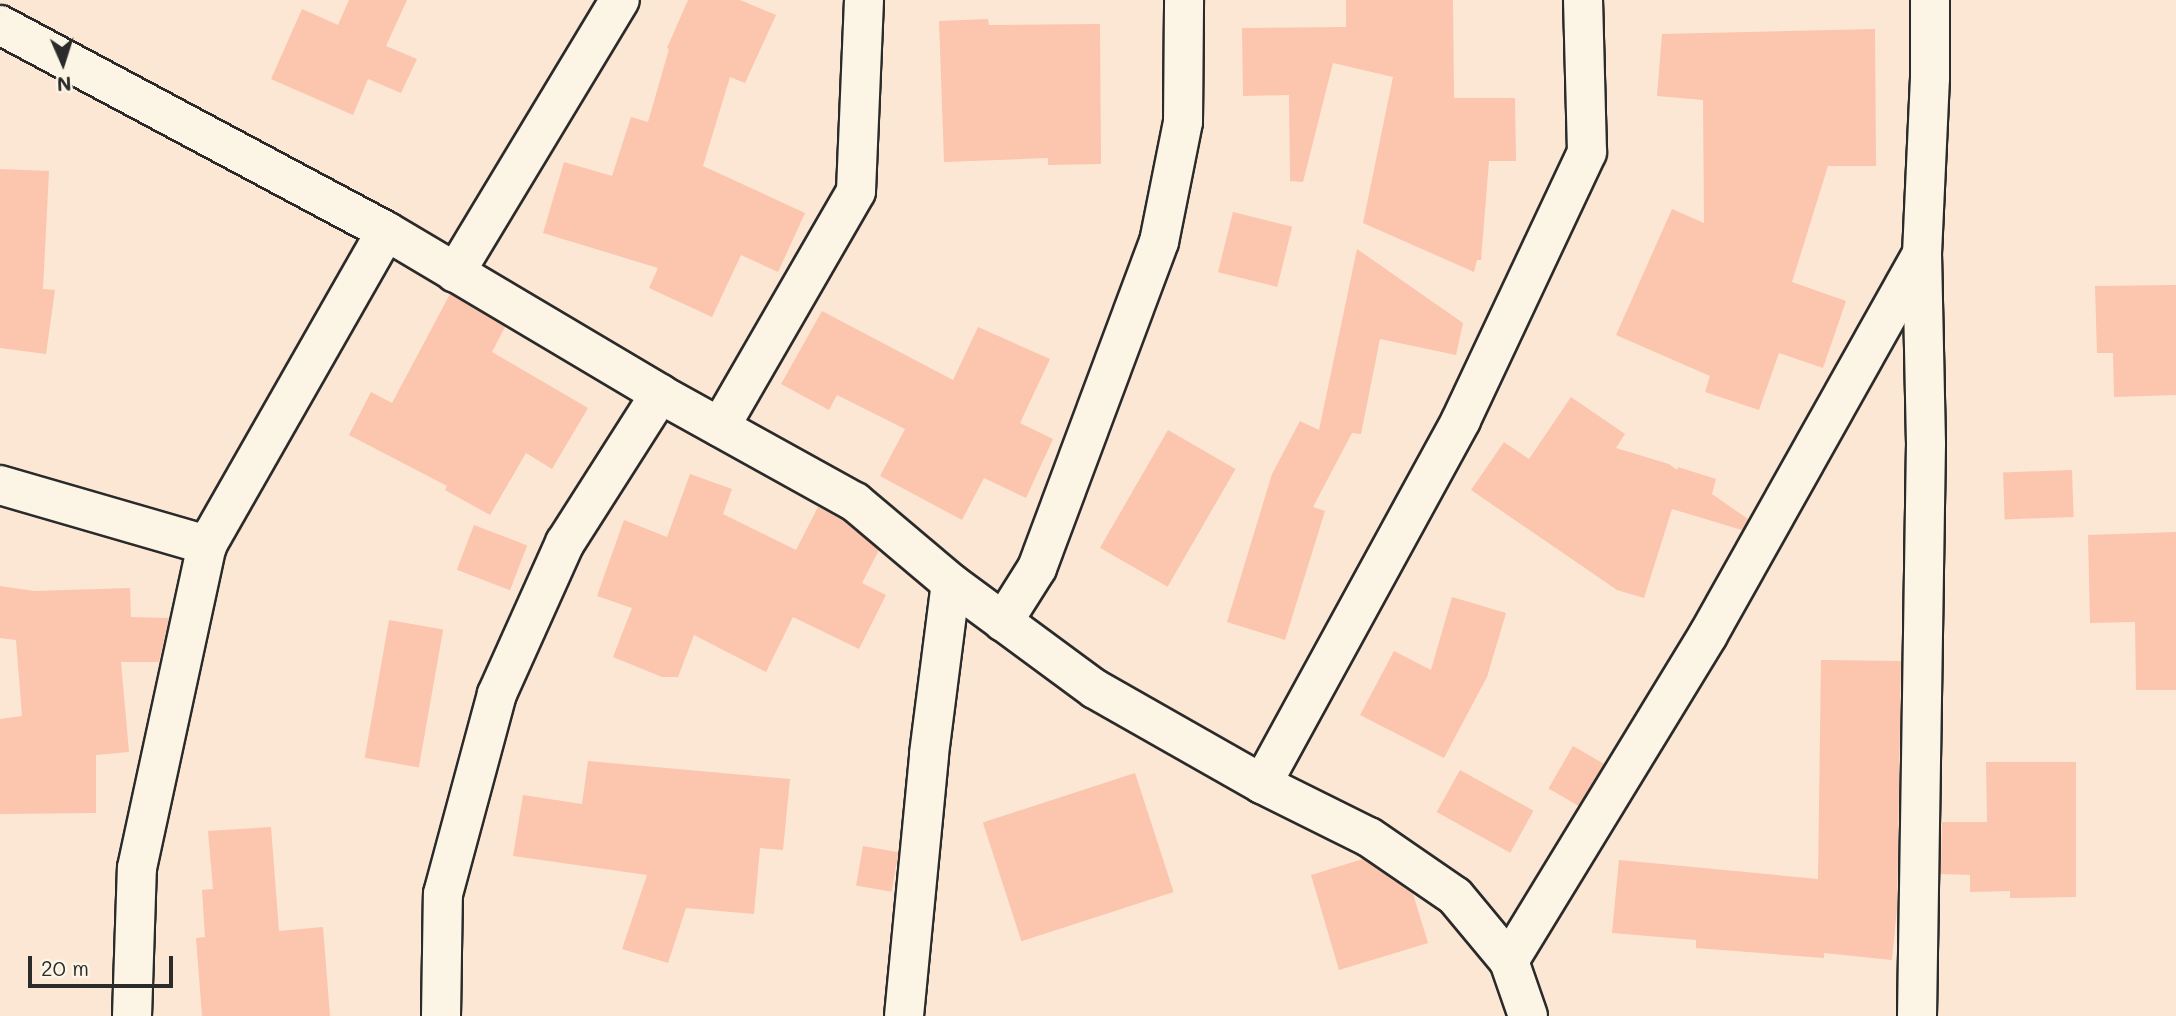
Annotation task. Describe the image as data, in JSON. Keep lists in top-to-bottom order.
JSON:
{
  "scale_bar": "20 m",
  "north": "bottom"
}
